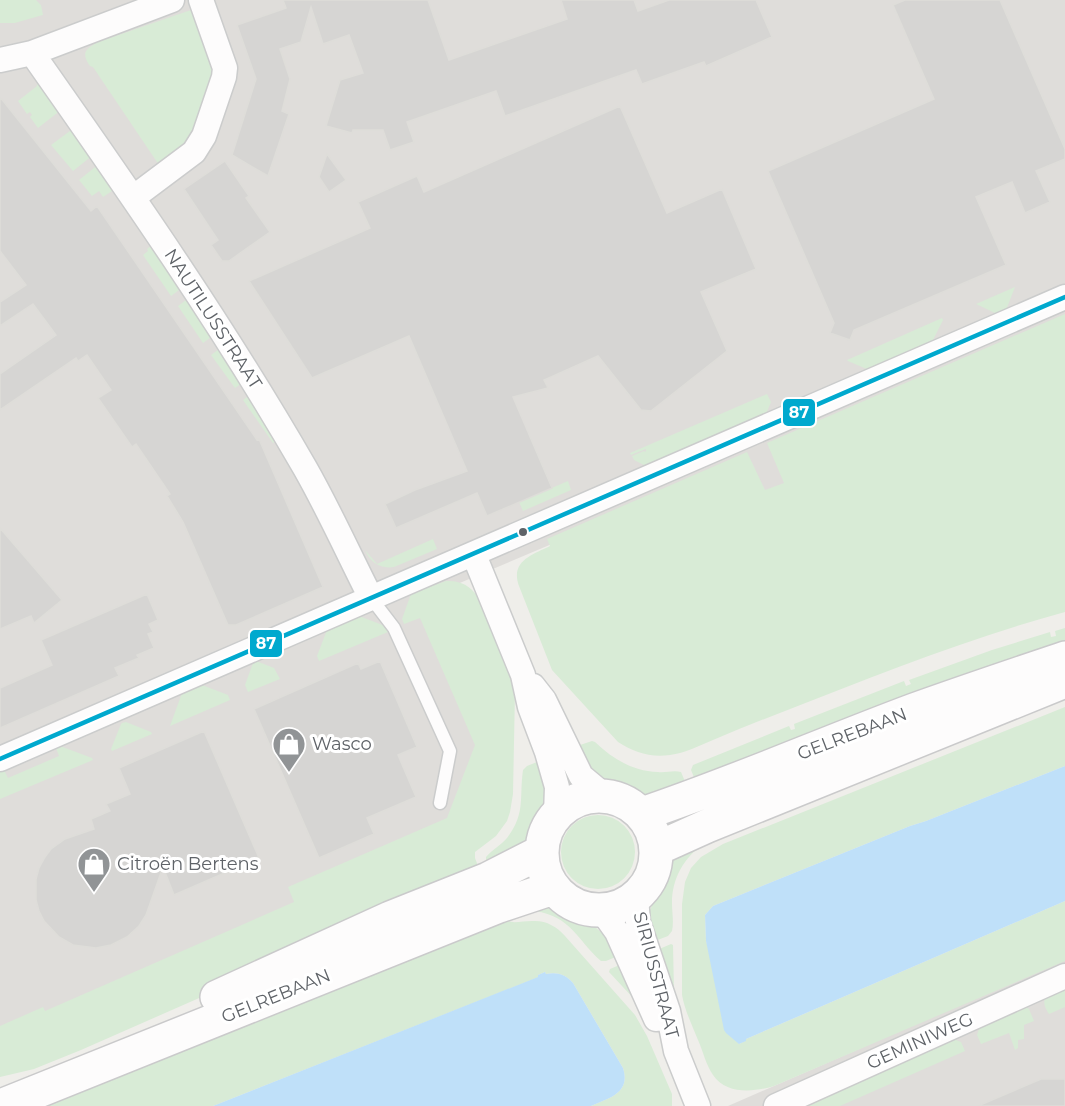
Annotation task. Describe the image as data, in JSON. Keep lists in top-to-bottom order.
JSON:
{
  "streets": {
    "street": [
      "NAUTILUSSTRAAT",
      "GELREBAAN",
      "SIRIUSSTRAAT",
      "GEMINIWEG"
    ]
  },
  "crossings": [
    ["GELREBAAN", "SIRIUSSTRAAT"]
  ],
  "places": {
    "shop": ["Wasco", "Citroën Bertens"]
  },
  "lines": ["transit line 87"]
}
